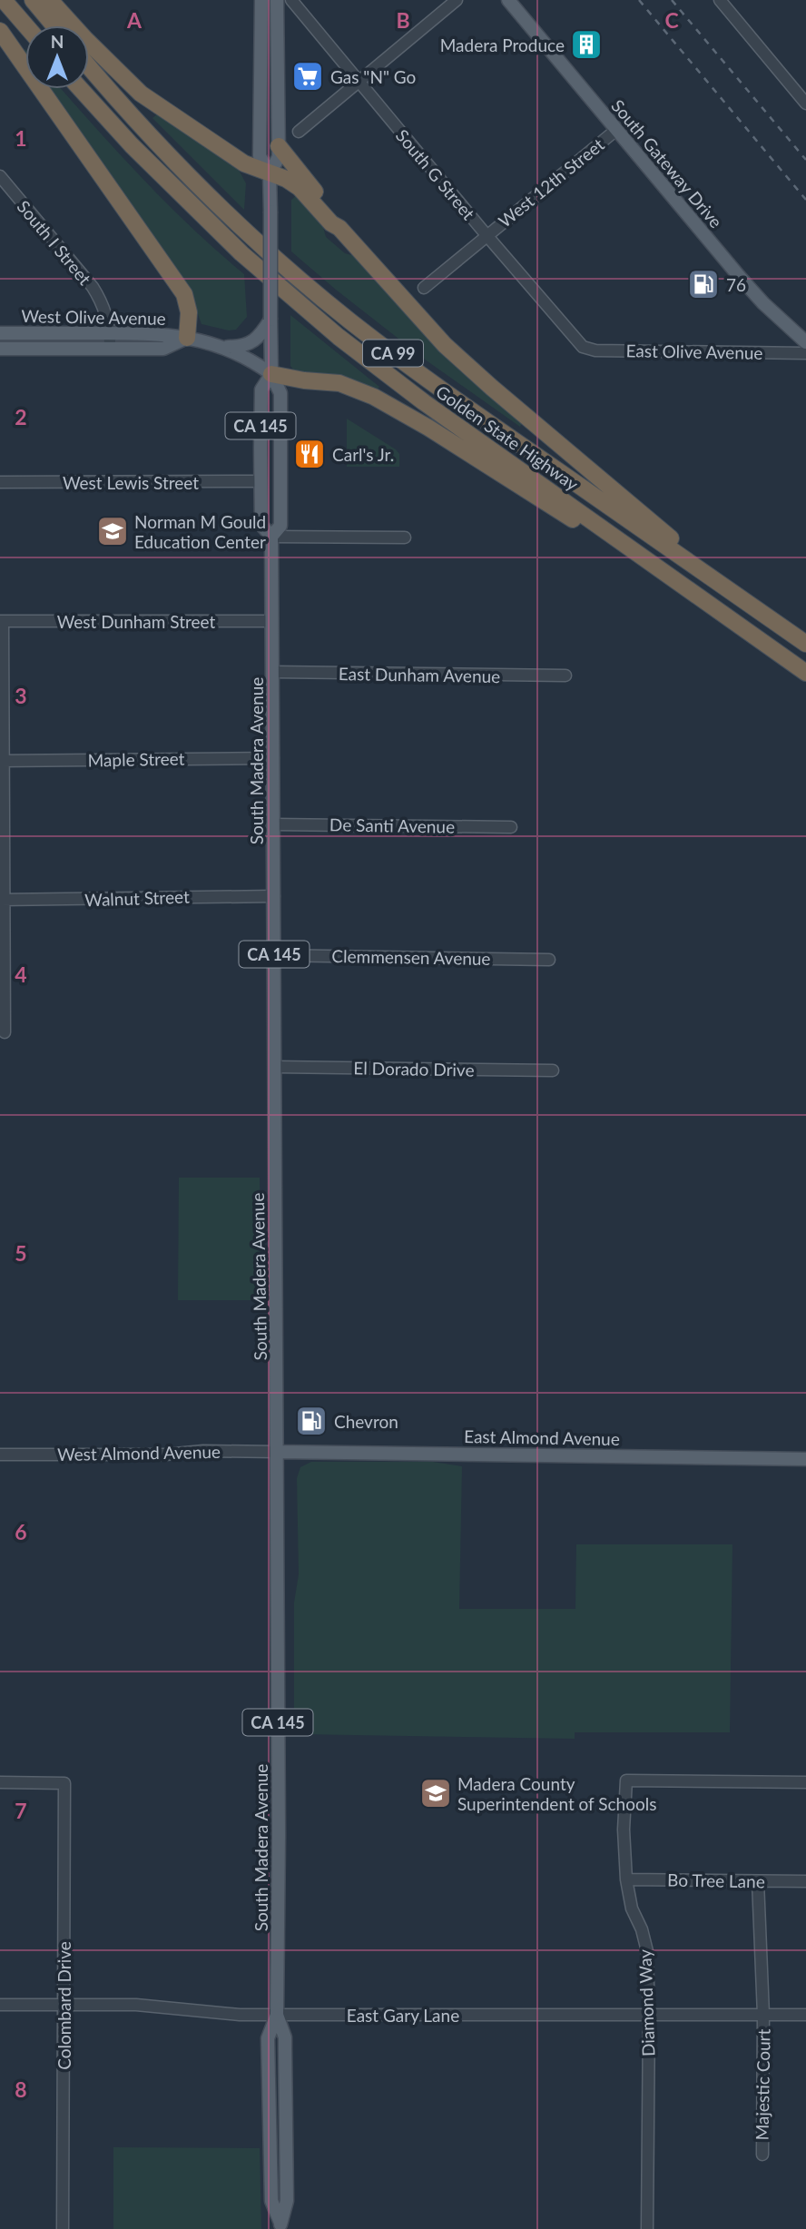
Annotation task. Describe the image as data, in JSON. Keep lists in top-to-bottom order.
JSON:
{
  "streets": {
    "highway": ["CA 99", "Golden State Highway"],
    "main road": [
      "South Gateway Drive",
      "West Olive Avenue",
      "CA 145",
      "South Madera Avenue",
      "East Almond Avenue"
    ],
    "street": [
      "South G Street",
      "West 12th Street",
      "South I Street",
      "East Olive Avenue",
      "West Lewis Street",
      "West Dunham Street",
      "East Dunham Avenue",
      "Maple Street",
      "De Santi Avenue",
      "Walnut Street",
      "Clemmensen Avenue",
      "El Dorado Drive",
      "West Almond Avenue",
      "Bo Tree Lane",
      "Diamond Way",
      "Colombard Drive",
      "East Gary Lane",
      "Majestic Court"
    ]
  },
  "crossings": [
    ["South Gateway Drive", "West 12th Street"],
    ["South G Street", "West 12th Street"],
    ["South G Street", "East Olive Avenue"],
    ["South I Street", "West Olive Avenue"],
    ["West Olive Avenue", "South Madera Avenue"],
    ["West Lewis Street", "South Madera Avenue"],
    ["West Dunham Street", "South Madera Avenue"],
    ["East Dunham Avenue", "South Madera Avenue"],
    ["Maple Street", "South Madera Avenue"],
    ["South Madera Avenue", "De Santi Avenue"],
    ["South Madera Avenue", "Walnut Street"],
    ["South Madera Avenue", "Clemmensen Avenue"],
    ["South Madera Avenue", "El Dorado Drive"],
    ["South Madera Avenue", "East Almond Avenue"],
    ["South Madera Avenue", "West Almond Avenue"],
    ["South Madera Avenue", "East Gary Lane"],
    ["East Almond Avenue", "West Almond Avenue"],
    ["Bo Tree Lane", "Diamond Way"],
    ["Bo Tree Lane", "Majestic Court"],
    ["Diamond Way", "East Gary Lane"],
    ["Colombard Drive", "East Gary Lane"],
    ["East Gary Lane", "Majestic Court"]
  ],
  "places": {
    "building": ["Madera Produce"],
    "supermarket": ["Gas \"N\" Go"],
    "fuel station": ["76", "Chevron"],
    "restaurant": ["Carl's Jr."],
    "school or university": ["Norman M Gould Education Center", "Madera County Superintendent of Schools"]
  },
  "north": "top",
  "grid": {
    "columns": ["A", "B", "C"],
    "rows": [
      "1",
      "2",
      "3",
      "4",
      "5",
      "6",
      "7",
      "8"
    ]
  }
}
